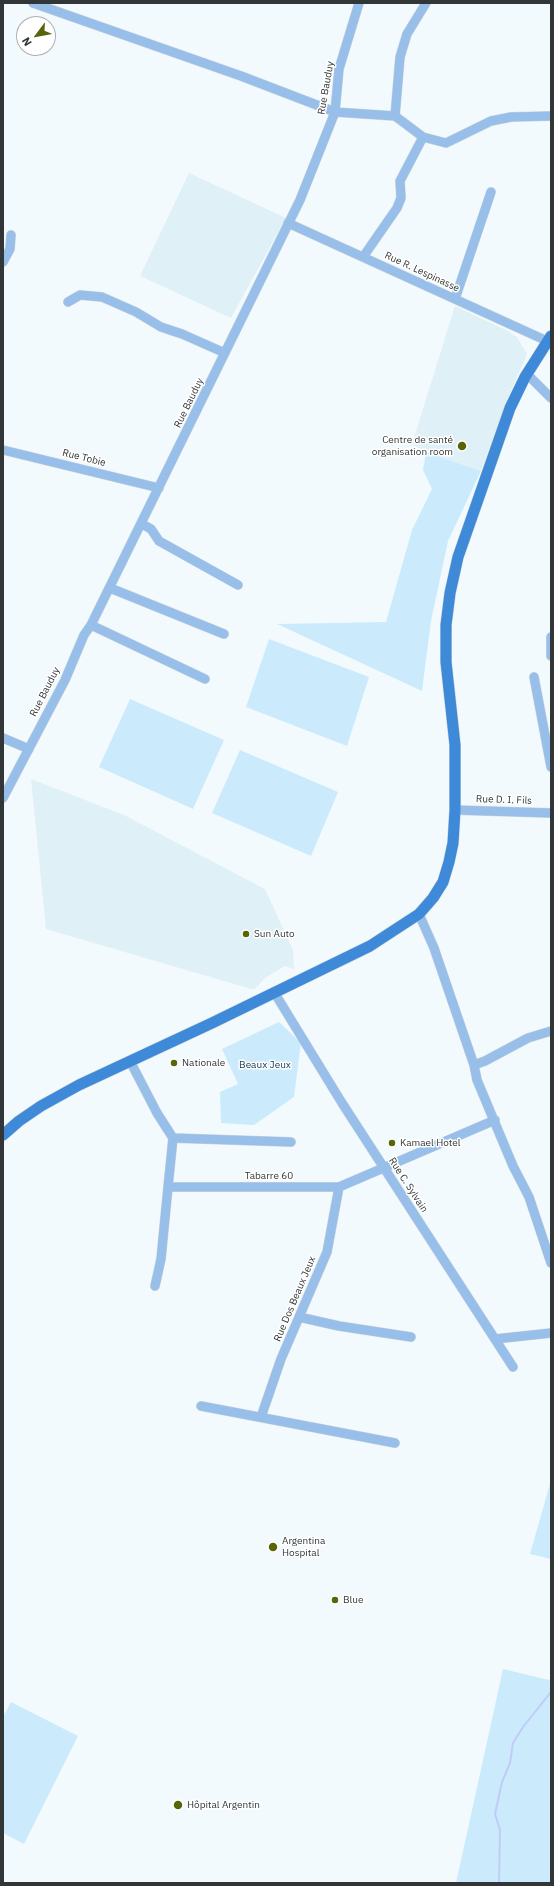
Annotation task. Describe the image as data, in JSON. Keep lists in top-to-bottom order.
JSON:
{
  "streets": {
    "street": [
      "Rue Bauduy",
      "Rue R. Lespinasse",
      "Rue Tobie",
      "Rue D. I. Fils",
      "Tabarre 60",
      "Rue C. Sylvain",
      "Rue Dos Beaux Jeux"
    ]
  },
  "crossings": [
    ["Rue Bauduy", "Rue R. Lespinasse"],
    ["Rue Bauduy", "Rue Tobie"],
    ["Tabarre 60", "Rue C. Sylvain"],
    ["Tabarre 60", "Rue Dos Beaux Jeux"]
  ],
  "parks": ["Beaux Jeux"],
  "places": [
    "Centre de santé organisation room",
    "Sun Auto",
    "Nationale",
    "Kamael Hotel",
    "Argentina Hospital",
    "Blue",
    "Hôpital Argentin"
  ],
  "north": "bottom left"
}
